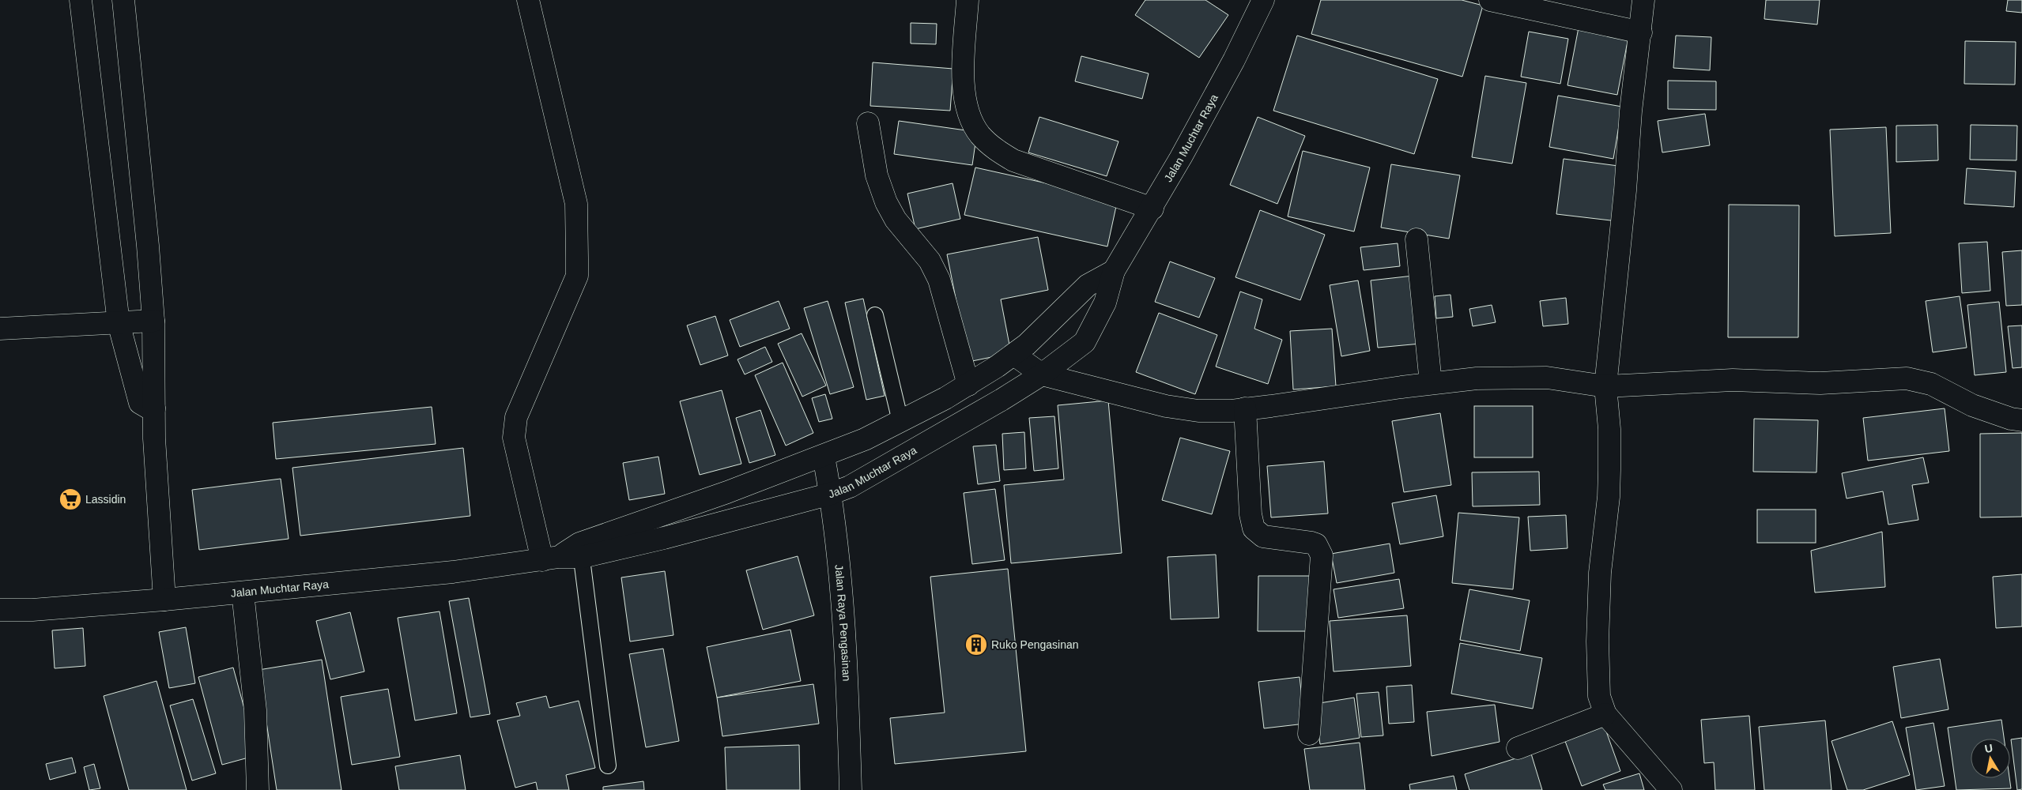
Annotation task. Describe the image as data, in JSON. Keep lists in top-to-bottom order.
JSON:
{
  "streets": {
    "main road": ["Jalan Muchtar Raya", "Jalan Raya Pengasinan"]
  },
  "crossings": [
    ["Jalan Muchtar Raya", "Jalan Raya Pengasinan"]
  ],
  "places": {
    "supermarket": ["Lassidin"],
    "building": ["Ruko Pengasinan"]
  },
  "north": "top"
}
